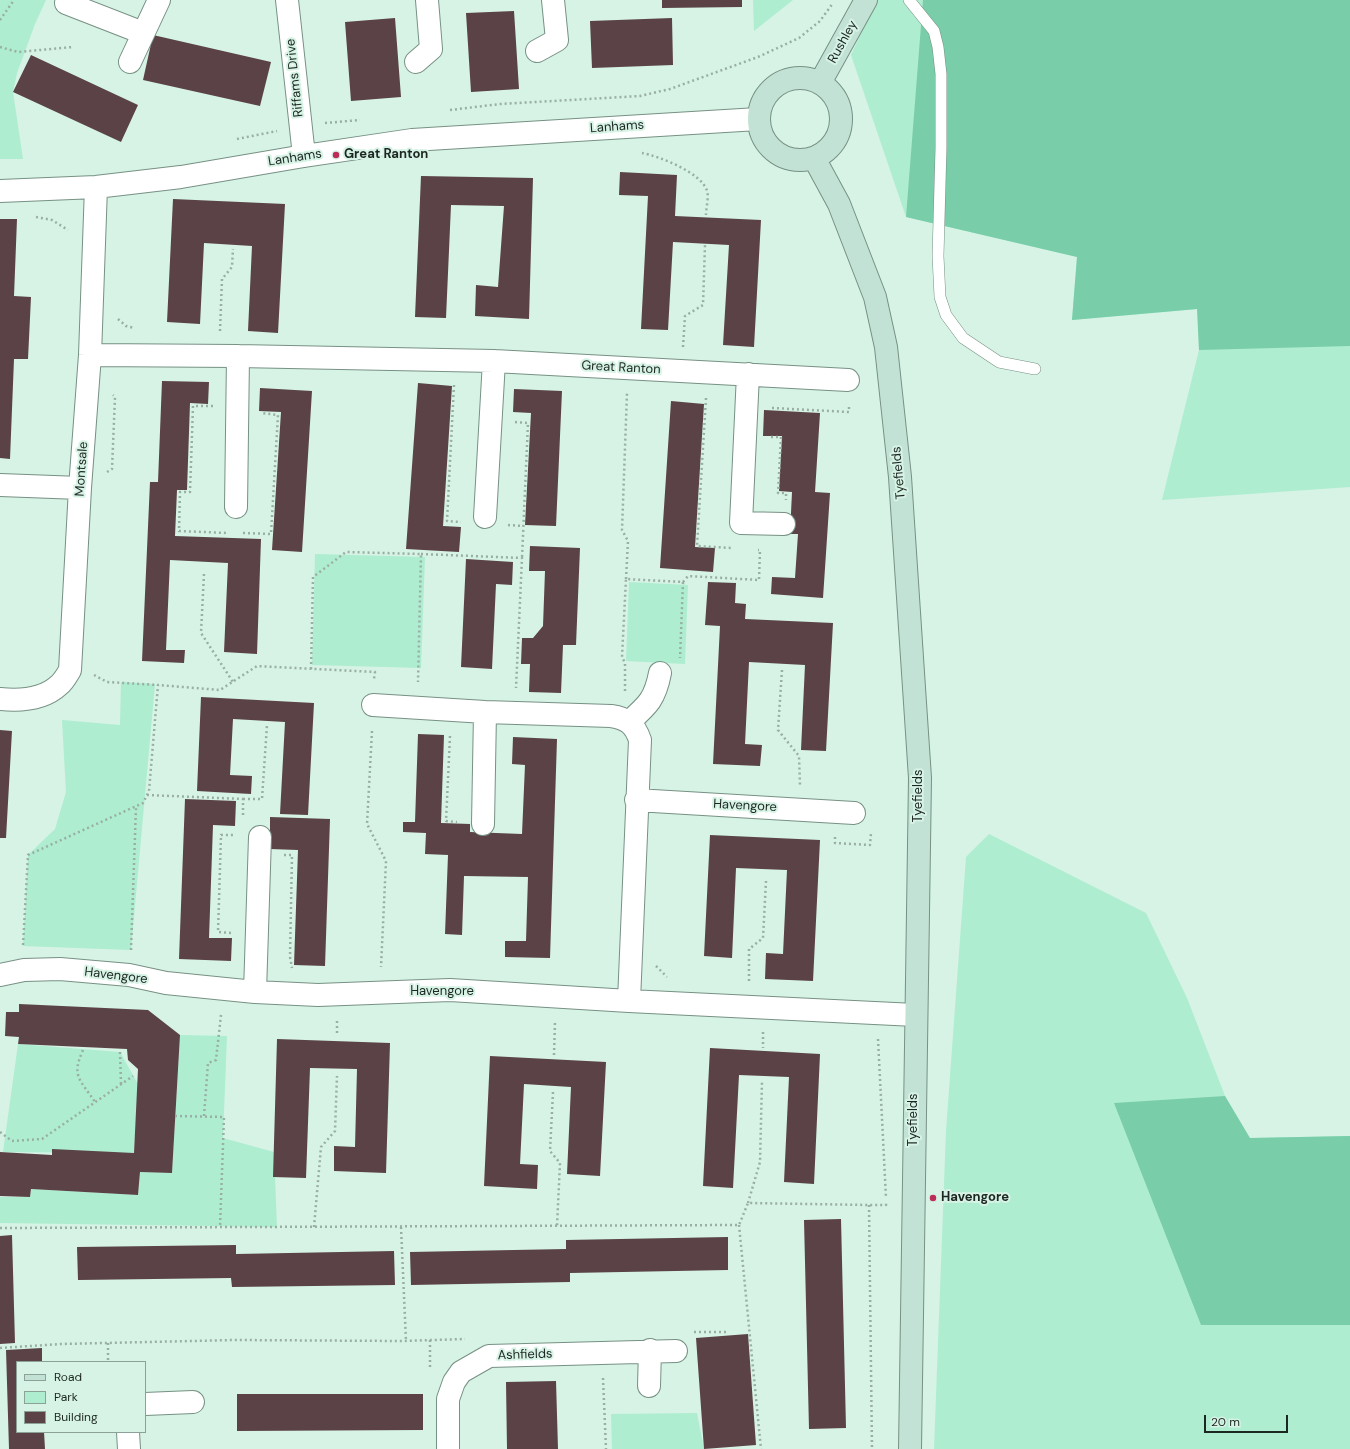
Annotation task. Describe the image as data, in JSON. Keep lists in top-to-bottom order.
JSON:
{
  "streets": {
    "street": [
      "Rushley",
      "Riffams Drive",
      "Lanhams",
      "Great Ranton",
      "Montsale",
      "Tyefields",
      "Havengore",
      "Ashfields"
    ]
  },
  "crossings": [
    ["Rushley", "Lanhams"],
    ["Rushley", "Tyefields"],
    ["Riffams Drive", "Lanhams"],
    ["Lanhams", "Montsale"],
    ["Lanhams", "Tyefields"],
    ["Great Ranton", "Montsale"],
    ["Tyefields", "Havengore"]
  ],
  "places": ["Great Ranton", "Havengore"],
  "legend": ["Road", "Park", "Building"],
  "scale_bar": "20 m"
}
